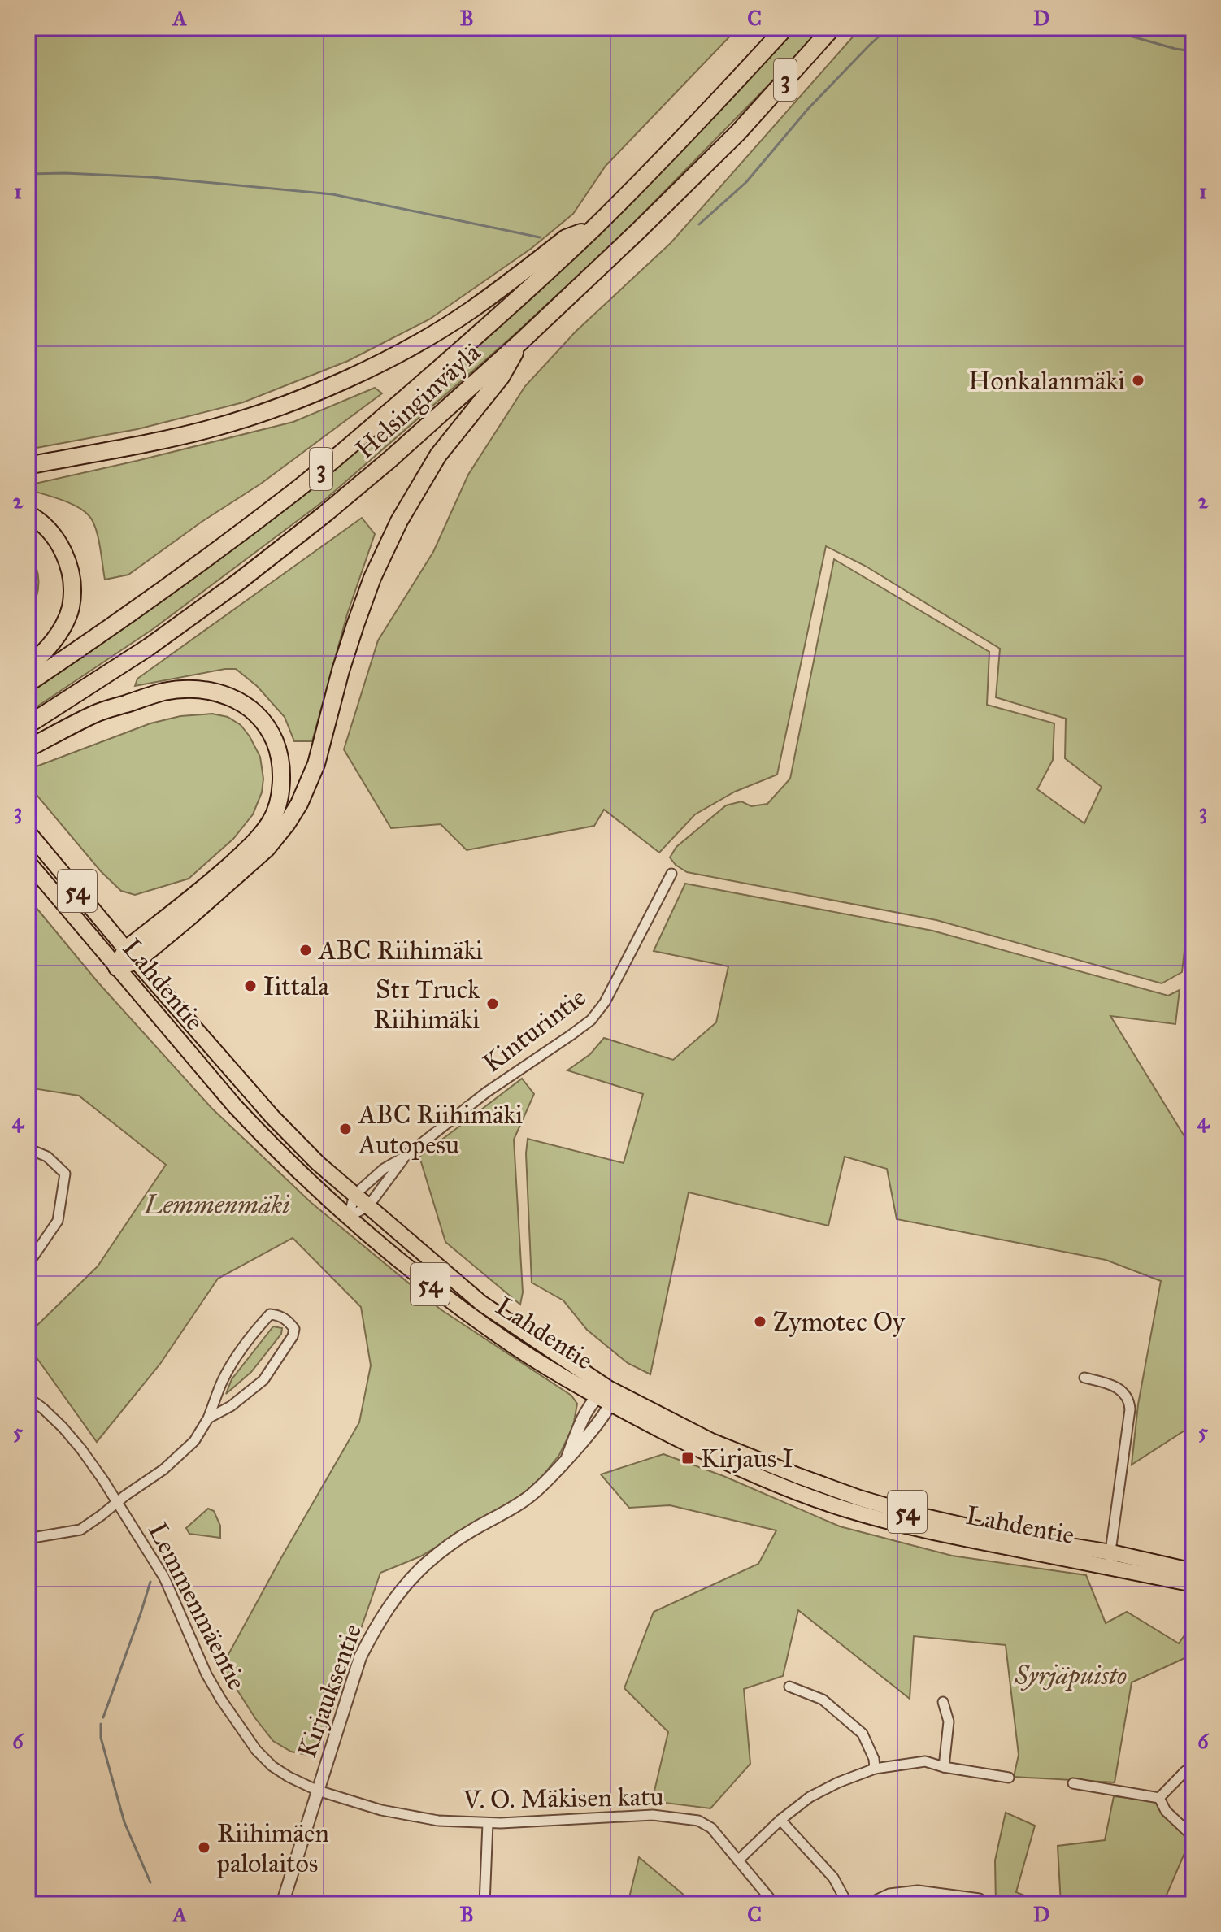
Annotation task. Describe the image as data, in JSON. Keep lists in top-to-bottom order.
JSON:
{
  "streets": {
    "highway": ["3", "Helsinginväylä"],
    "main road": ["54", "Lahdentie"],
    "street": [
      "Kinturintie",
      "Lemmenmäentie",
      "Kirjauksentie",
      "V. O. Mäkisen katu"
    ]
  },
  "crossings": [
    ["3", "Helsinginväylä"],
    ["Lahdentie", "Kinturintie"],
    ["Lahdentie", "Kirjauksentie"],
    ["Lemmenmäentie", "Kirjauksentie"],
    ["Lemmenmäentie", "V. O. Mäkisen katu"],
    ["Kirjauksentie", "V. O. Mäkisen katu"]
  ],
  "parks": ["Lemmenmäki", "Syrjäpuisto"],
  "places": {
    "other": [
      "Honkalanmäki",
      "ABC Riihimäki",
      "Iittala",
      "St1 Truck Riihimäki",
      "ABC Riihimäki Autopesu",
      "Zymotec Oy",
      "Riihimäen palolaitos"
    ],
    "transit": ["Kirjaus I"]
  },
  "grid": {
    "columns": [
      "A",
      "B",
      "C",
      "D"
    ],
    "rows": [
      "1",
      "2",
      "3",
      "4",
      "5",
      "6"
    ]
  }
}
